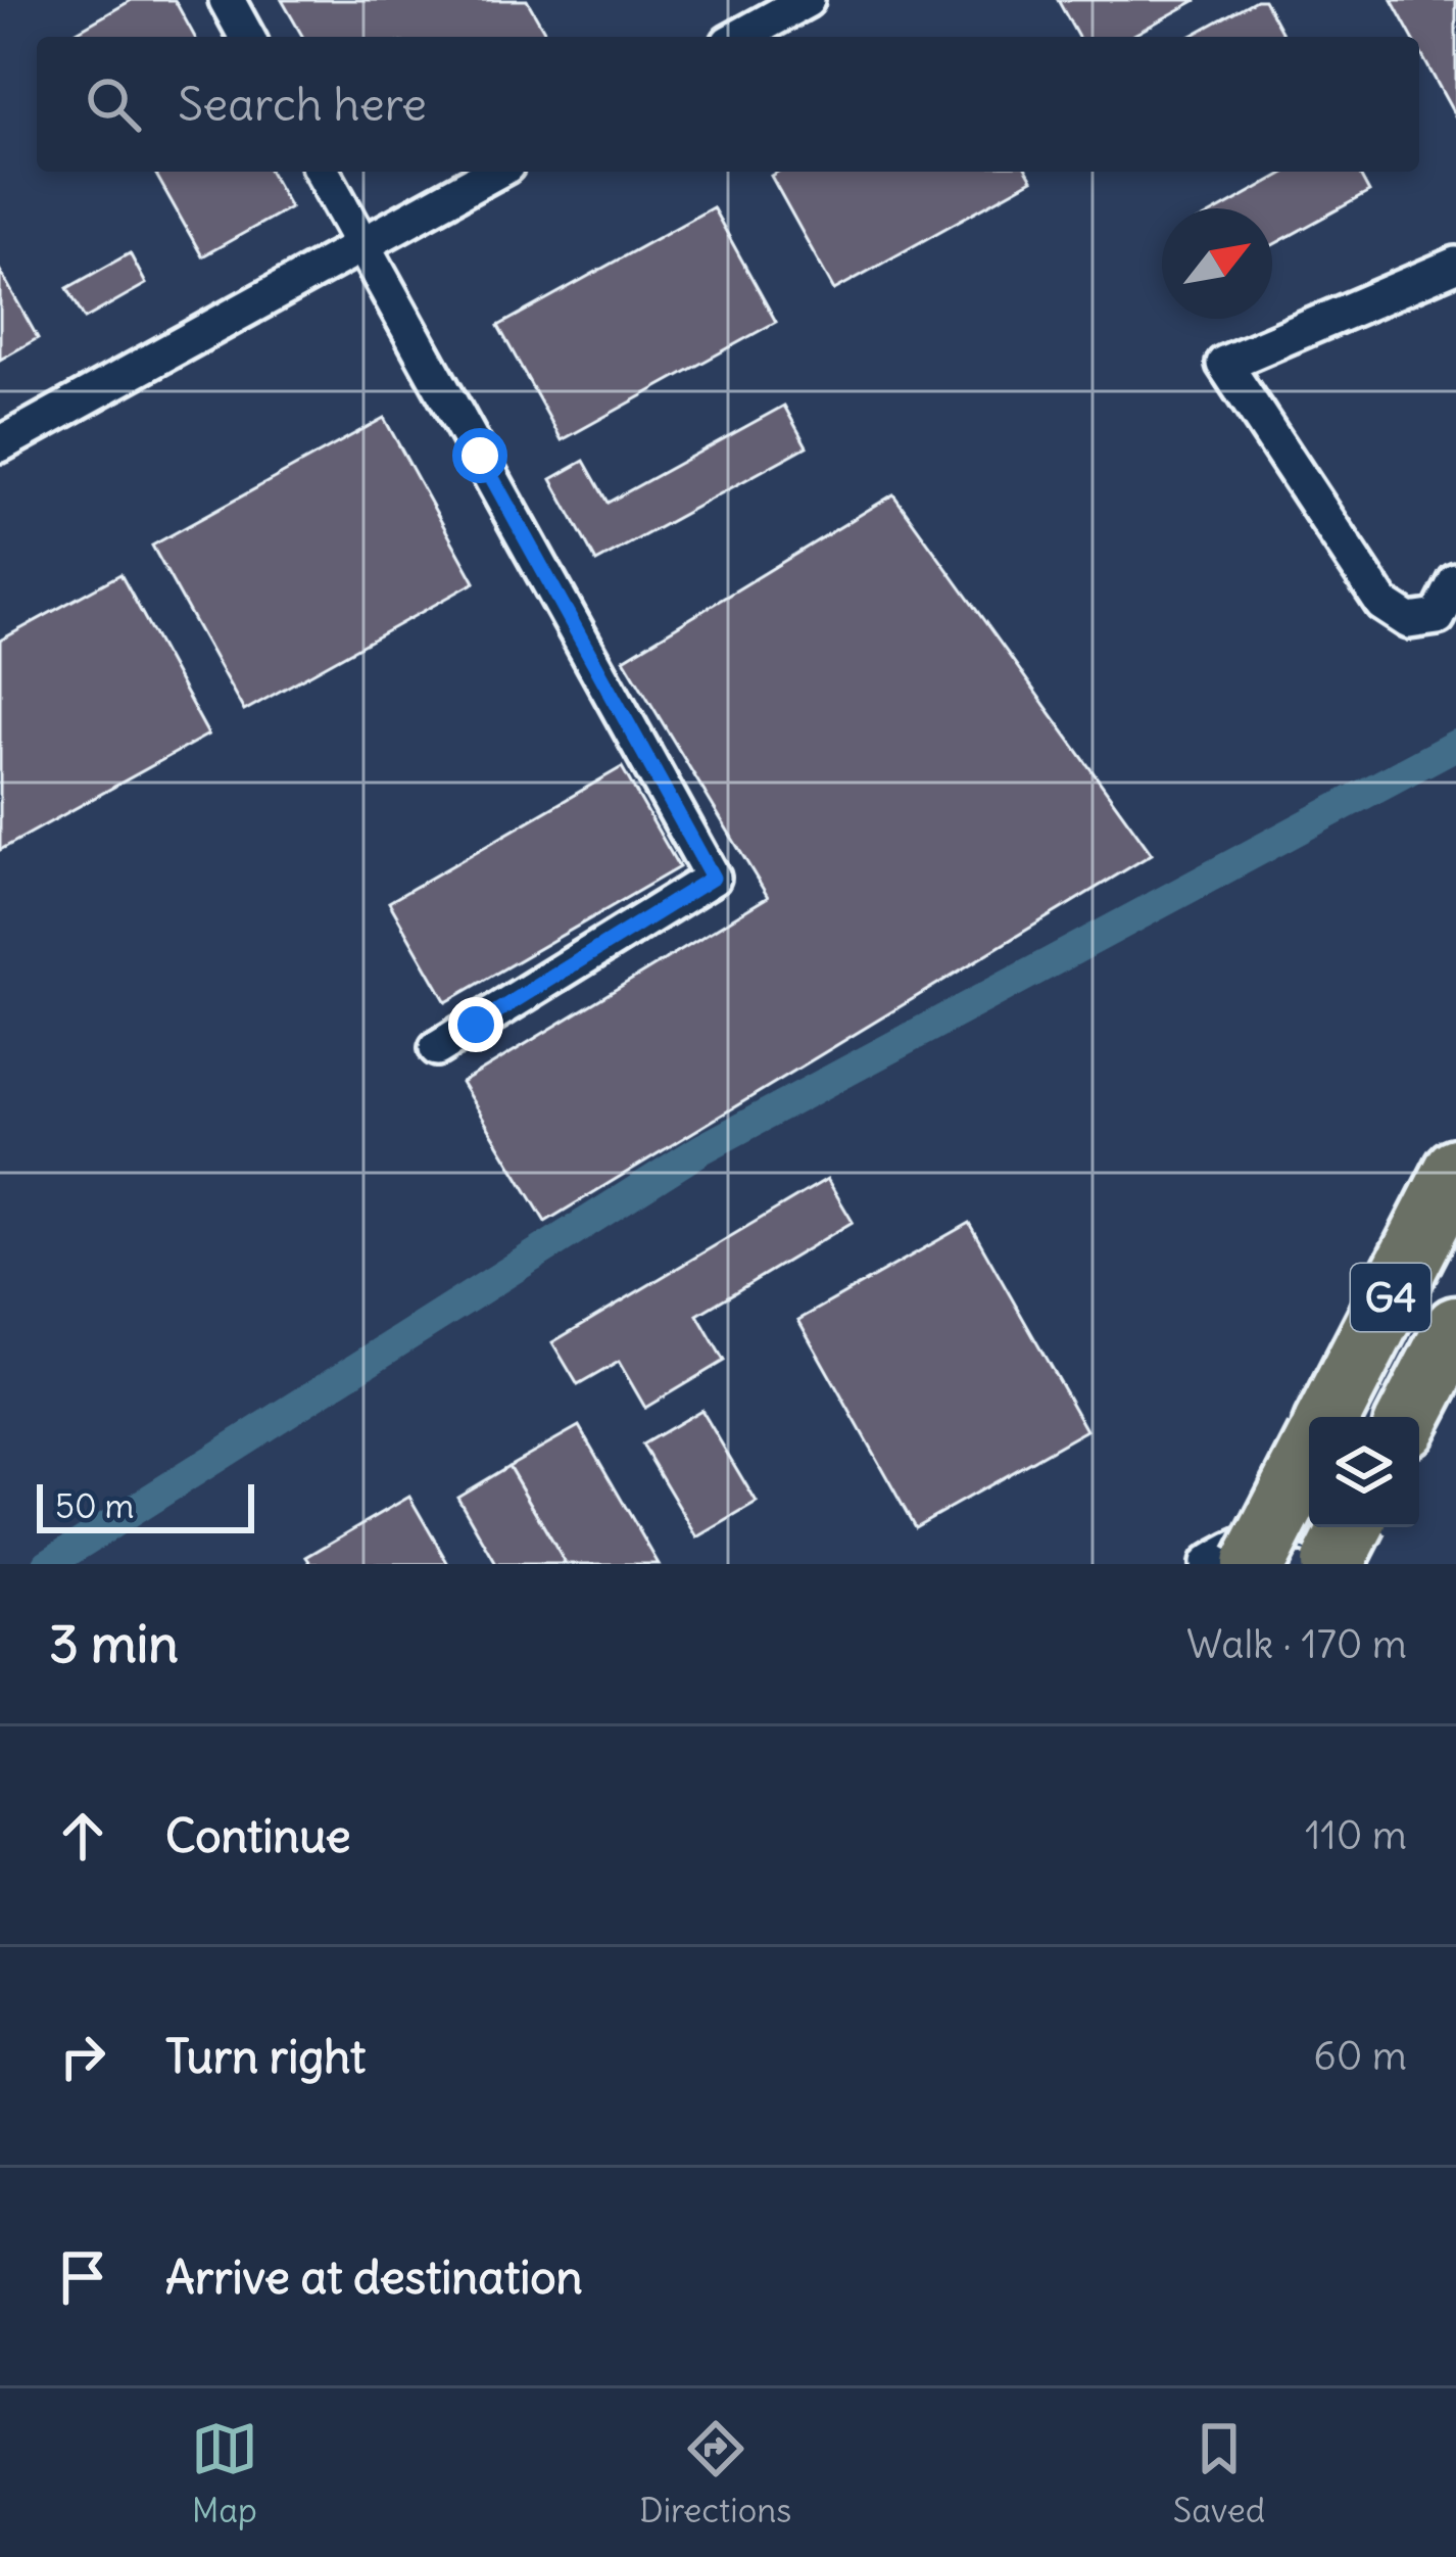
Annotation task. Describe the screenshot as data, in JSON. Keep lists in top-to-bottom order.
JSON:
{
  "streets": {
    "highway": ["G4"]
  },
  "scale_bar": "50 m",
  "north": "top right",
  "page": {
    "search": "Search here",
    "scale": "50 m",
    "heading": ["3 min", "Walk · 170 m"],
    "list": [
      ["Continue", "110 m"],
      ["Turn right", "60 m"],
      "Arrive at destination"
    ],
    "nav": ["Map", "Directions", "Saved"]
  }
}
